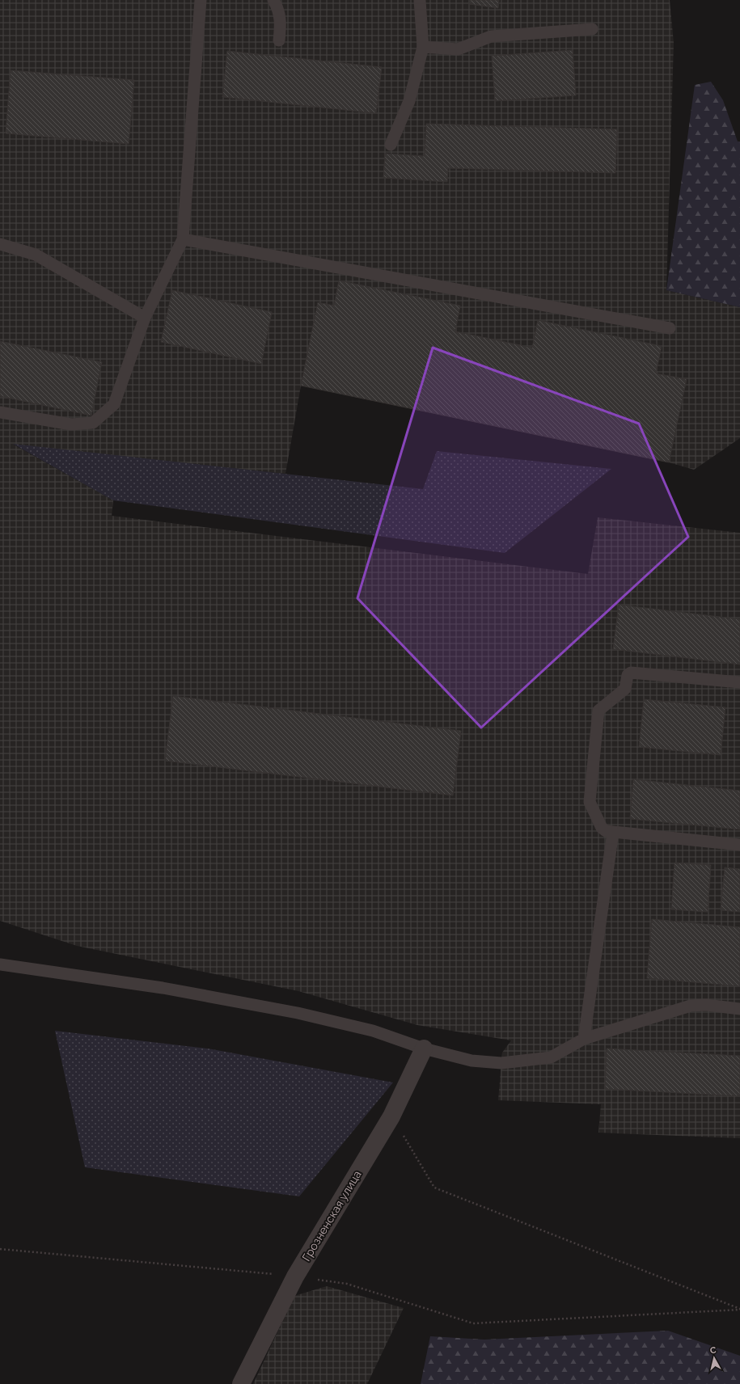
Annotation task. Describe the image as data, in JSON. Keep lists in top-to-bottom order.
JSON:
{
  "streets": {
    "street": ["Грозненская улица"]
  },
  "north": "top"
}
